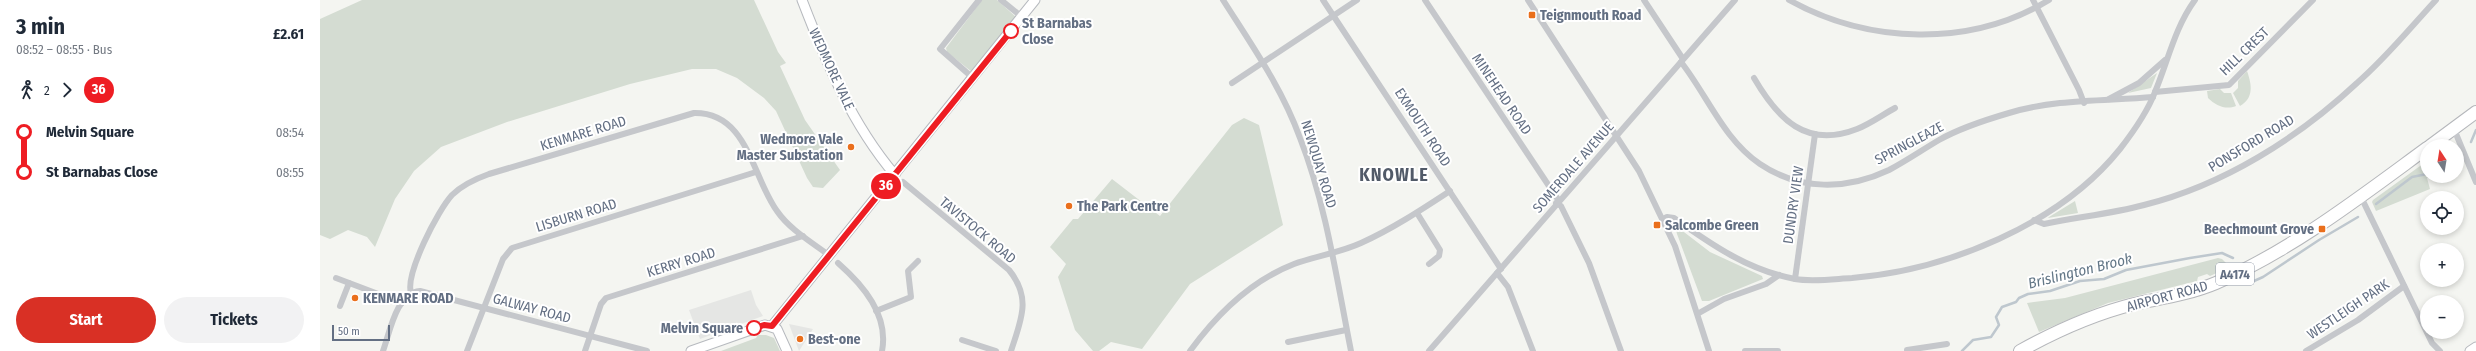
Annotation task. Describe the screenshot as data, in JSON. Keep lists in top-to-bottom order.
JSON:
{
  "streets": {
    "highway": ["A4174", "AIRPORT ROAD"],
    "street": [
      "HILL CREST",
      "WEDMORE VALE",
      "MINEHEAD ROAD",
      "EXMOUTH ROAD",
      "KENMARE ROAD",
      "SPRINGLEAZE",
      "PONSFORD ROAD",
      "NEWQUAY ROAD",
      "SOMERDALE AVENUE",
      "DUNDRY VIEW",
      "LISBURN ROAD",
      "TAVISTOCK ROAD",
      "KERRY ROAD",
      "GALWAY ROAD",
      "WESTLEIGH PARK"
    ]
  },
  "crossings": [
    ["HILL CREST", "SPRINGLEAZE"],
    ["MINEHEAD ROAD", "SOMERDALE AVENUE"],
    ["EXMOUTH ROAD", "SOMERDALE AVENUE"],
    ["KENMARE ROAD", "LISBURN ROAD"],
    ["KENMARE ROAD", "KERRY ROAD"],
    ["KENMARE ROAD", "GALWAY ROAD"],
    ["SPRINGLEAZE", "SOMERDALE AVENUE"],
    ["SPRINGLEAZE", "DUNDRY VIEW"],
    ["LISBURN ROAD", "GALWAY ROAD"],
    ["KERRY ROAD", "GALWAY ROAD"]
  ],
  "districts": ["KNOWLE"],
  "water": ["Brislington Brook"],
  "places": {
    "transit": ["Teignmouth Road", "Salcombe Green", "Beechmount Grove"],
    "other": [
      "St Barnabas Close",
      "Wedmore Vale Master Substation",
      "The Park Centre",
      "KENMARE ROAD",
      "Melvin Square",
      "Best-one"
    ]
  },
  "lines": ["bus line 36"],
  "scale_bar": "50 m",
  "north": "top",
  "page": {
    "heading": ["3 min", "08:52 – 08:55 · Bus", "£2.61"],
    "on_map": "36",
    "legs": ["2", "36"],
    "list": [
      {
        "name": "Melvin Square",
        "value": "08:54"
      },
      {
        "name": "St Barnabas Close",
        "value": "08:55"
      }
    ],
    "map_buttons": ["+", "−"],
    "buttons": ["Start", "Tickets"],
    "scale": "50 m"
  }
}
